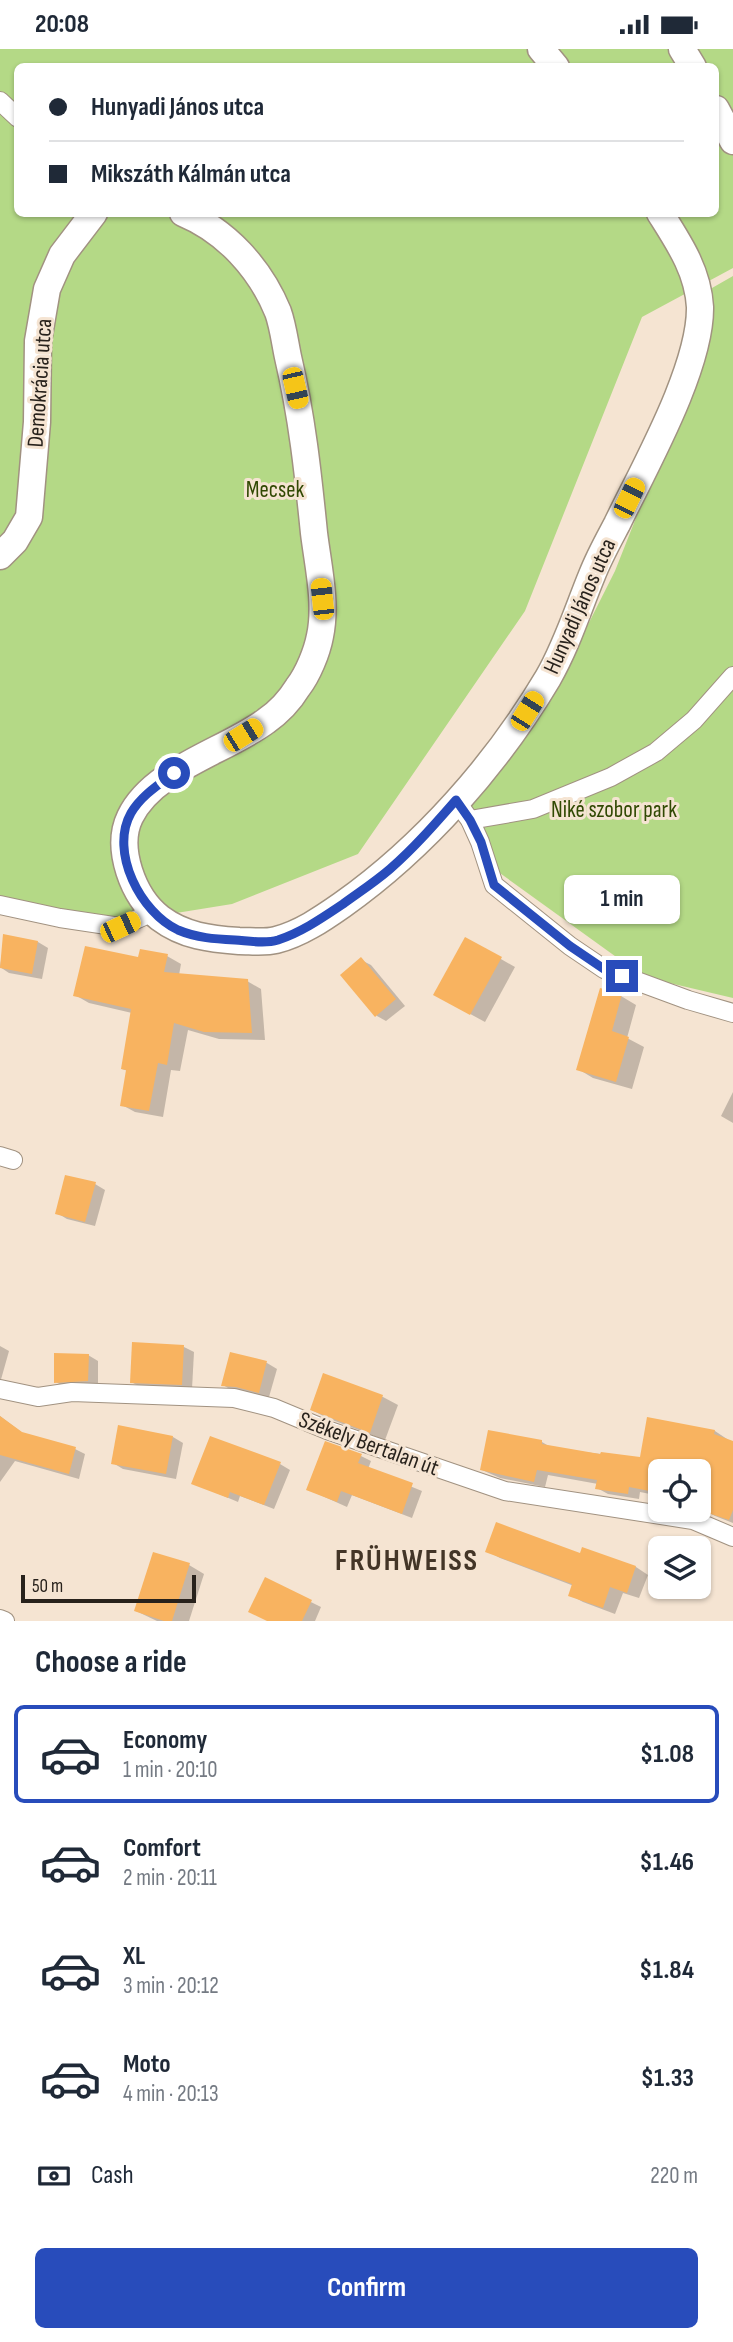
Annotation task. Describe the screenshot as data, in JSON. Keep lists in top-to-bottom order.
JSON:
{
  "streets": {
    "street": ["Demokrácia utca", "Hunyadi János utca", "Székely Bertalan út"]
  },
  "districts": ["FRÜHWEISS"],
  "parks": ["Mecsek", "Niké szobor park"],
  "scale_bar": "50 m",
  "page": {
    "status": "20:08",
    "banner": ["Hunyadi János utca", "Mikszáth Kálmán utca"],
    "bubble": "1 min",
    "scale": "50 m",
    "heading": "Choose a ride",
    "list": [
      {
        "name": "Economy",
        "note": "1 min · 20:10",
        "value": "$1.08"
      },
      {
        "name": "Comfort",
        "note": "2 min · 20:11",
        "value": "$1.46"
      },
      {
        "name": "XL",
        "note": "3 min · 20:12",
        "value": "$1.84"
      },
      {
        "name": "Moto",
        "note": "4 min · 20:13",
        "value": "$1.33"
      }
    ],
    "pay": ["Cash", "220 m"],
    "buttons": "Confirm"
  }
}
